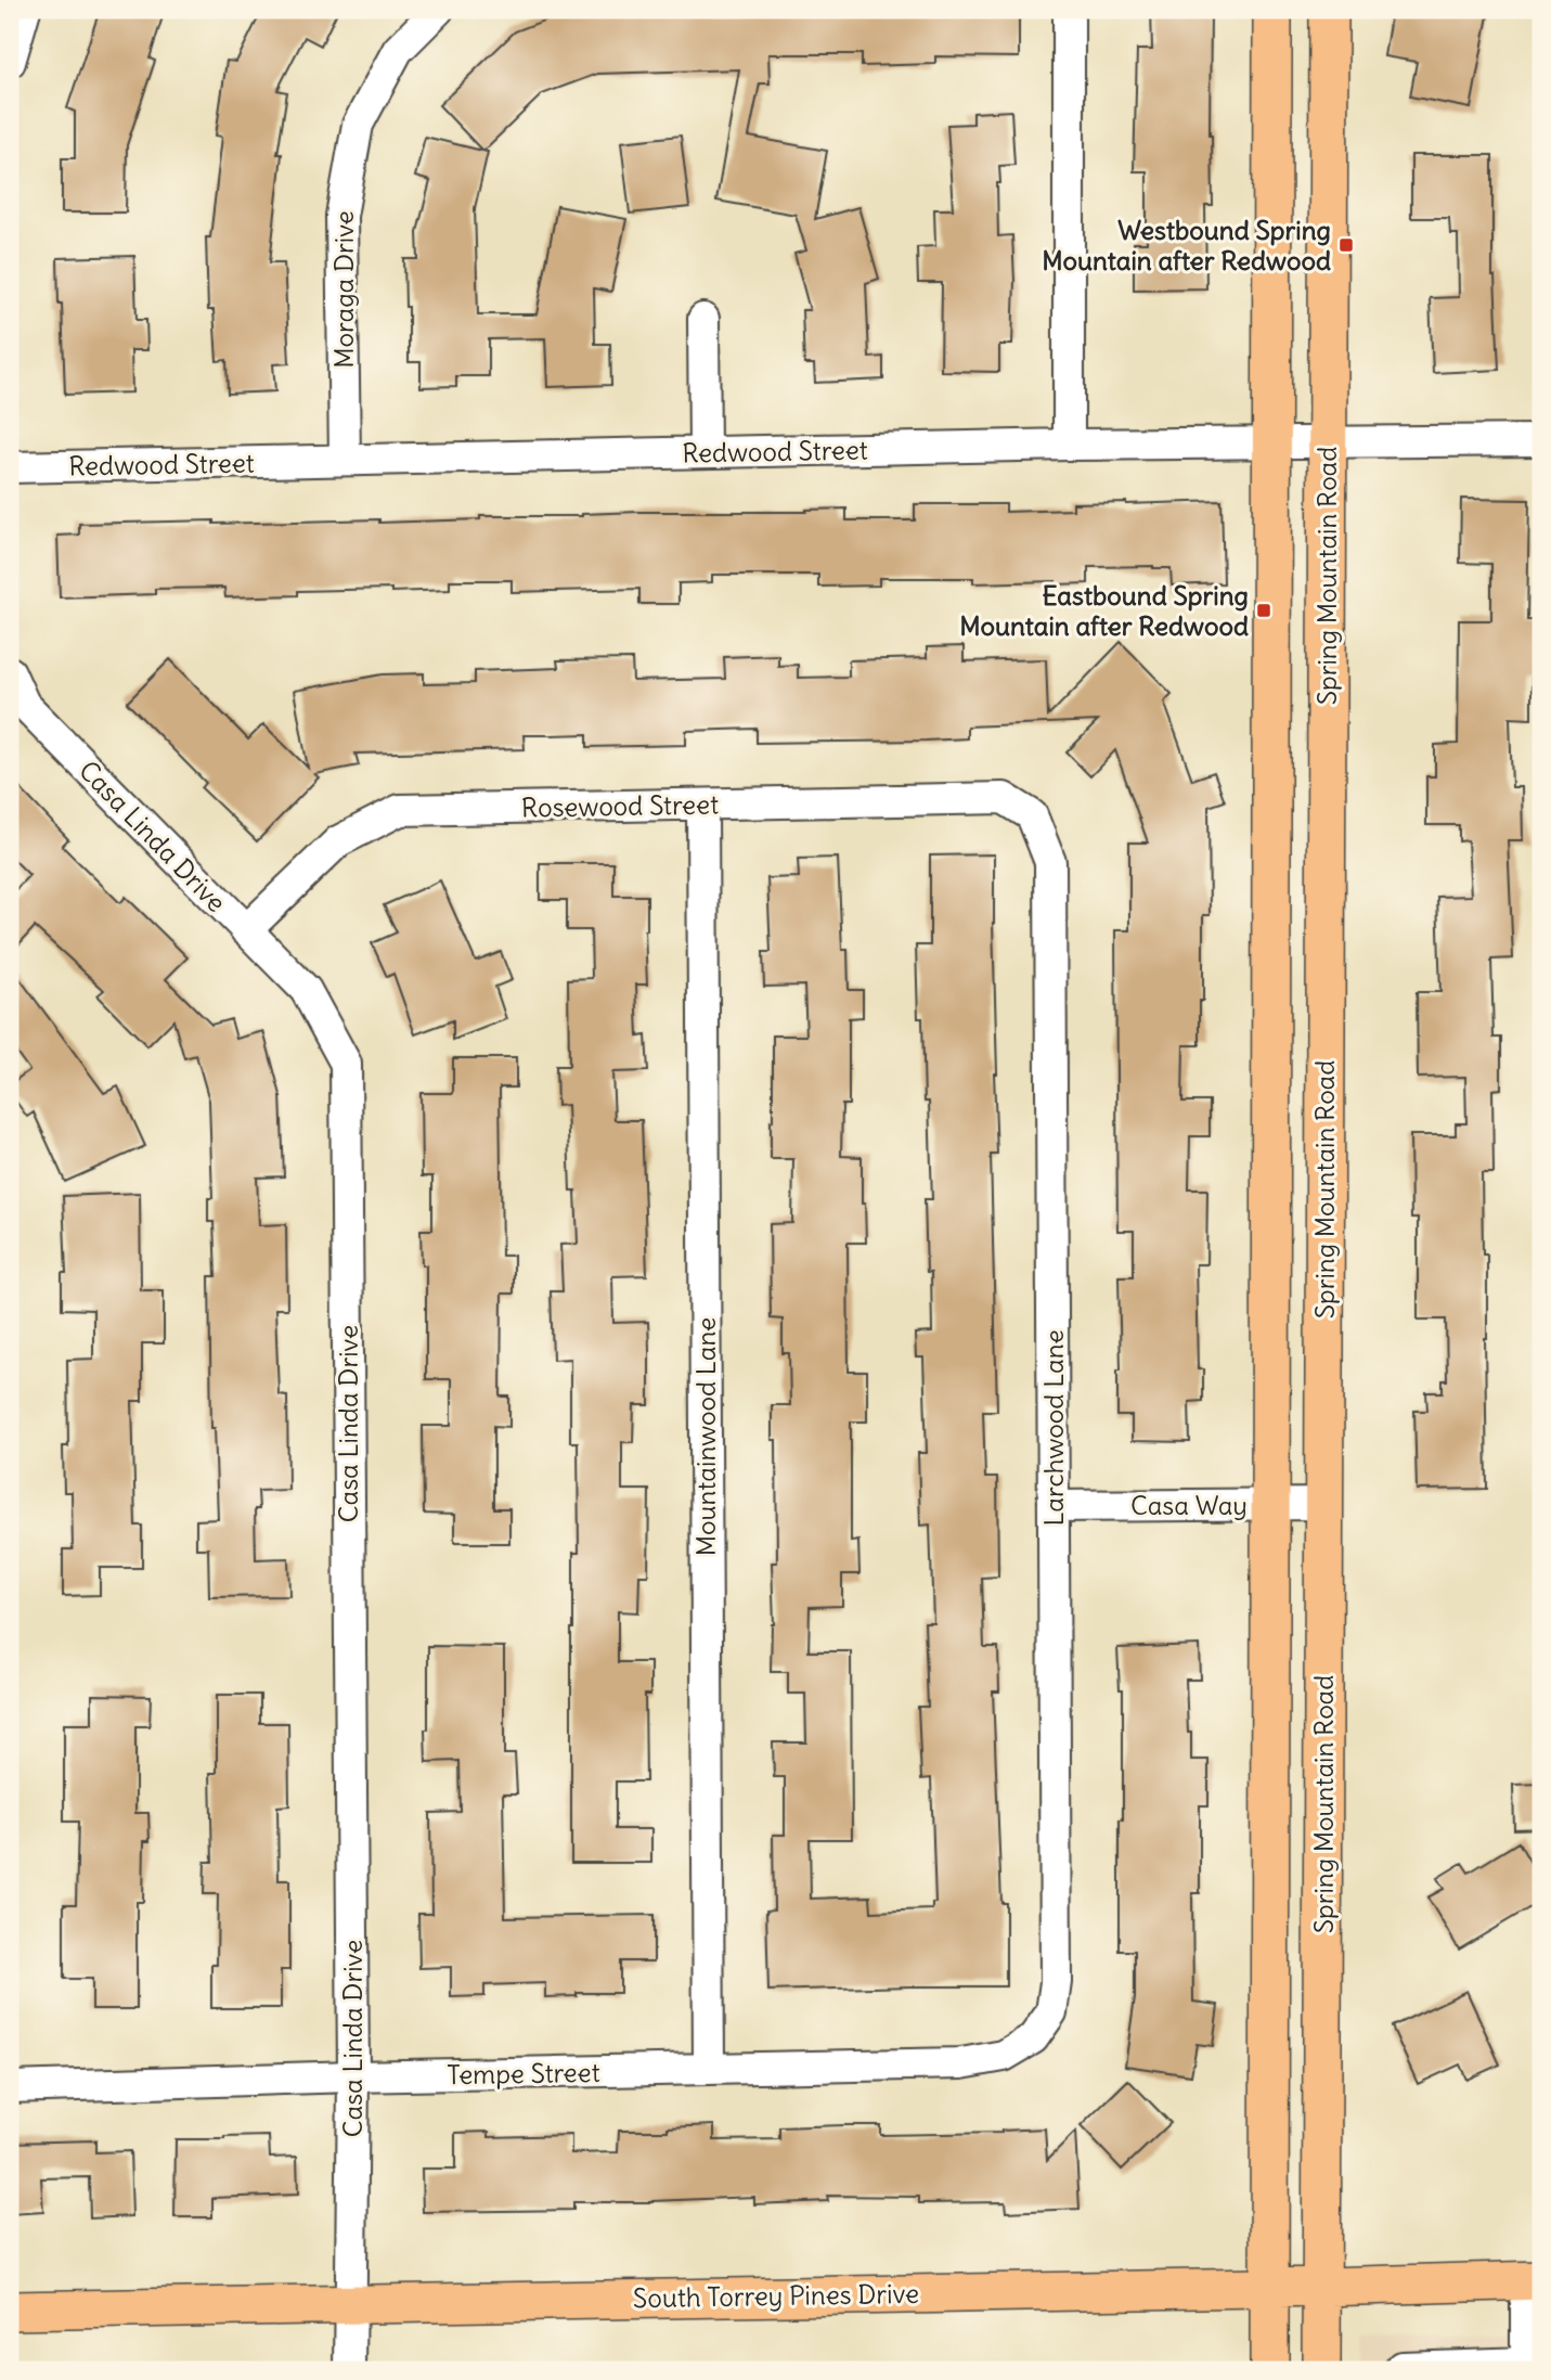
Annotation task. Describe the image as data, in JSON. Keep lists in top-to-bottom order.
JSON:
{
  "streets": {
    "main road": ["Spring Mountain Road", "South Torrey Pines Drive"],
    "street": [
      "Moraga Drive",
      "Redwood Street",
      "Rosewood Street",
      "Casa Linda Drive",
      "Larchwood Lane",
      "Mountainwood Lane",
      "Casa Way",
      "Tempe Street"
    ]
  },
  "crossings": [
    ["Moraga Drive", "Redwood Street"],
    ["Redwood Street", "Spring Mountain Road"],
    ["Spring Mountain Road", "Casa Way"],
    ["Spring Mountain Road", "South Torrey Pines Drive"],
    ["Rosewood Street", "Casa Linda Drive"],
    ["Rosewood Street", "Larchwood Lane"],
    ["Rosewood Street", "Mountainwood Lane"],
    ["Casa Linda Drive", "Tempe Street"],
    ["Casa Linda Drive", "South Torrey Pines Drive"],
    ["Larchwood Lane", "Casa Way"],
    ["Larchwood Lane", "Tempe Street"],
    ["Mountainwood Lane", "Tempe Street"]
  ],
  "places": {
    "transit": ["Westbound Spring Mountain after Redwood", "Eastbound Spring Mountain after Redwood"]
  }
}
